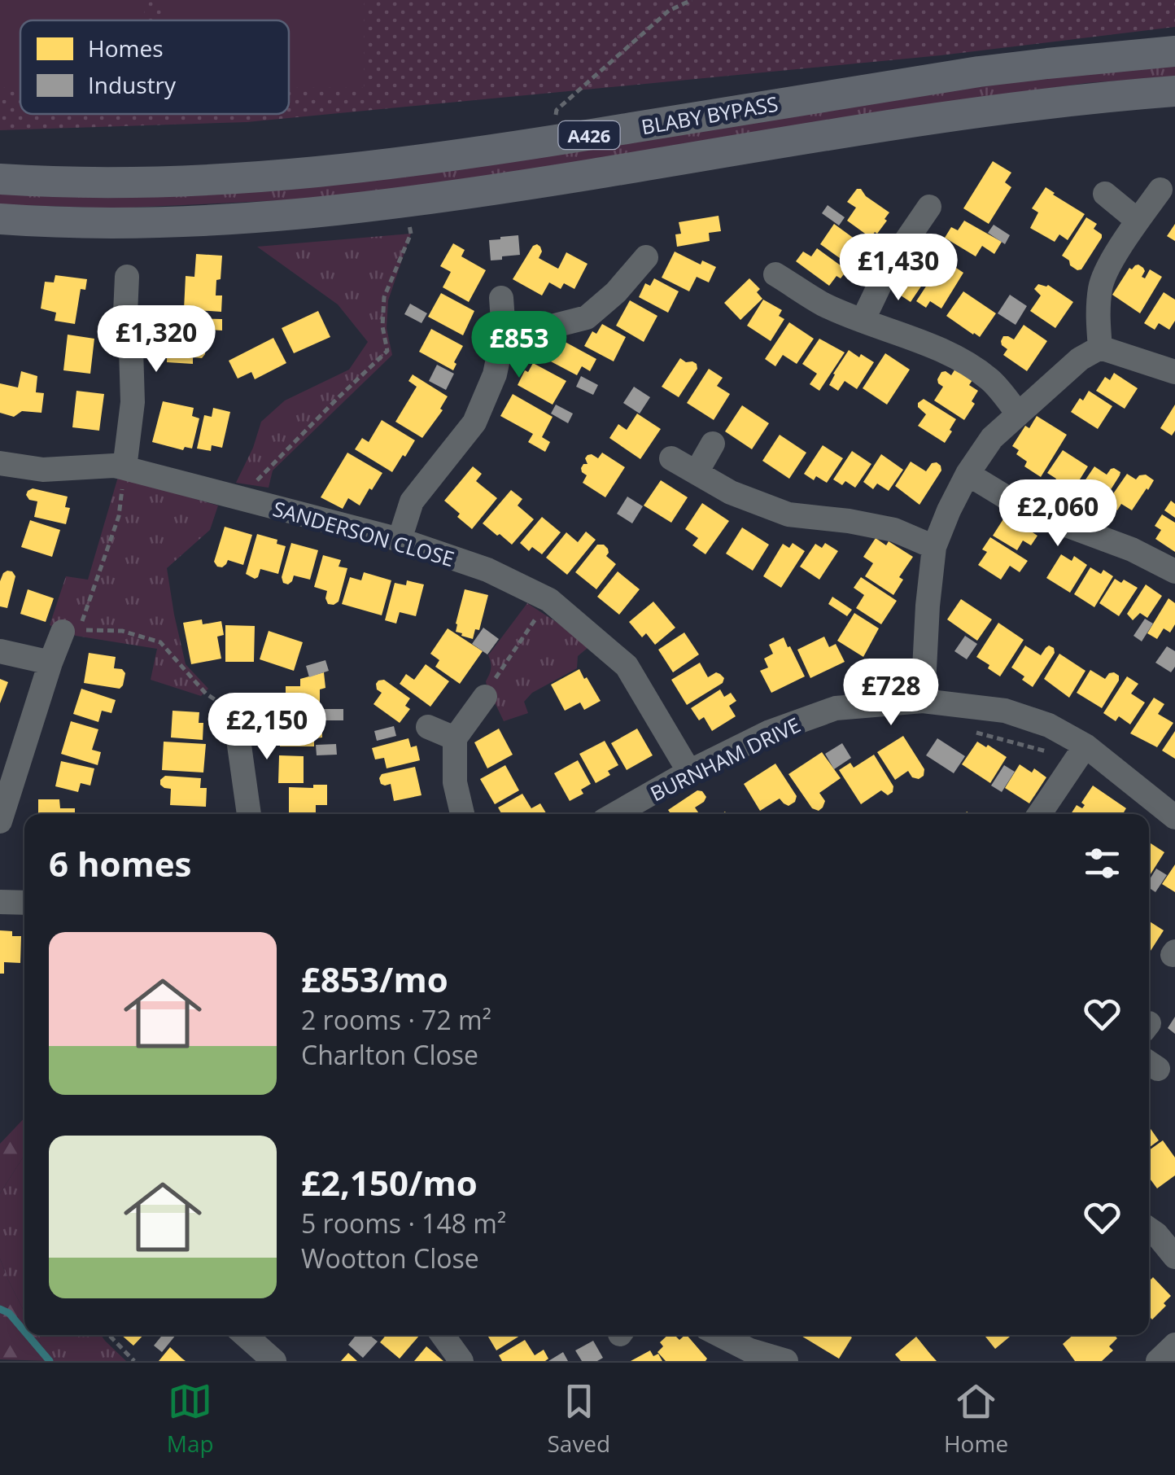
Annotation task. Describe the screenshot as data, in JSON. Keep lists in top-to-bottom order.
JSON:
{
  "streets": {
    "main road": ["BLABY BYPASS", "A426"],
    "street": ["SANDERSON CLOSE", "BURNHAM DRIVE"]
  },
  "crossings": [
    ["SANDERSON CLOSE", "BURNHAM DRIVE"]
  ],
  "legend": ["Homes", "Industry"],
  "page": {
    "price": [
      "£1,430",
      "£1,320",
      "£853",
      "£2,060",
      "£728",
      "£2,150"
    ],
    "heading": "6 homes",
    "list": [
      {
        "name": "£853/mo",
        "note": "2 rooms · 72 m² · Charlton Close"
      },
      {
        "name": "£2,150/mo",
        "note": "5 rooms · 148 m² · Wootton Close"
      }
    ],
    "tabs": ["Map", "Saved", "Home"]
  }
}
